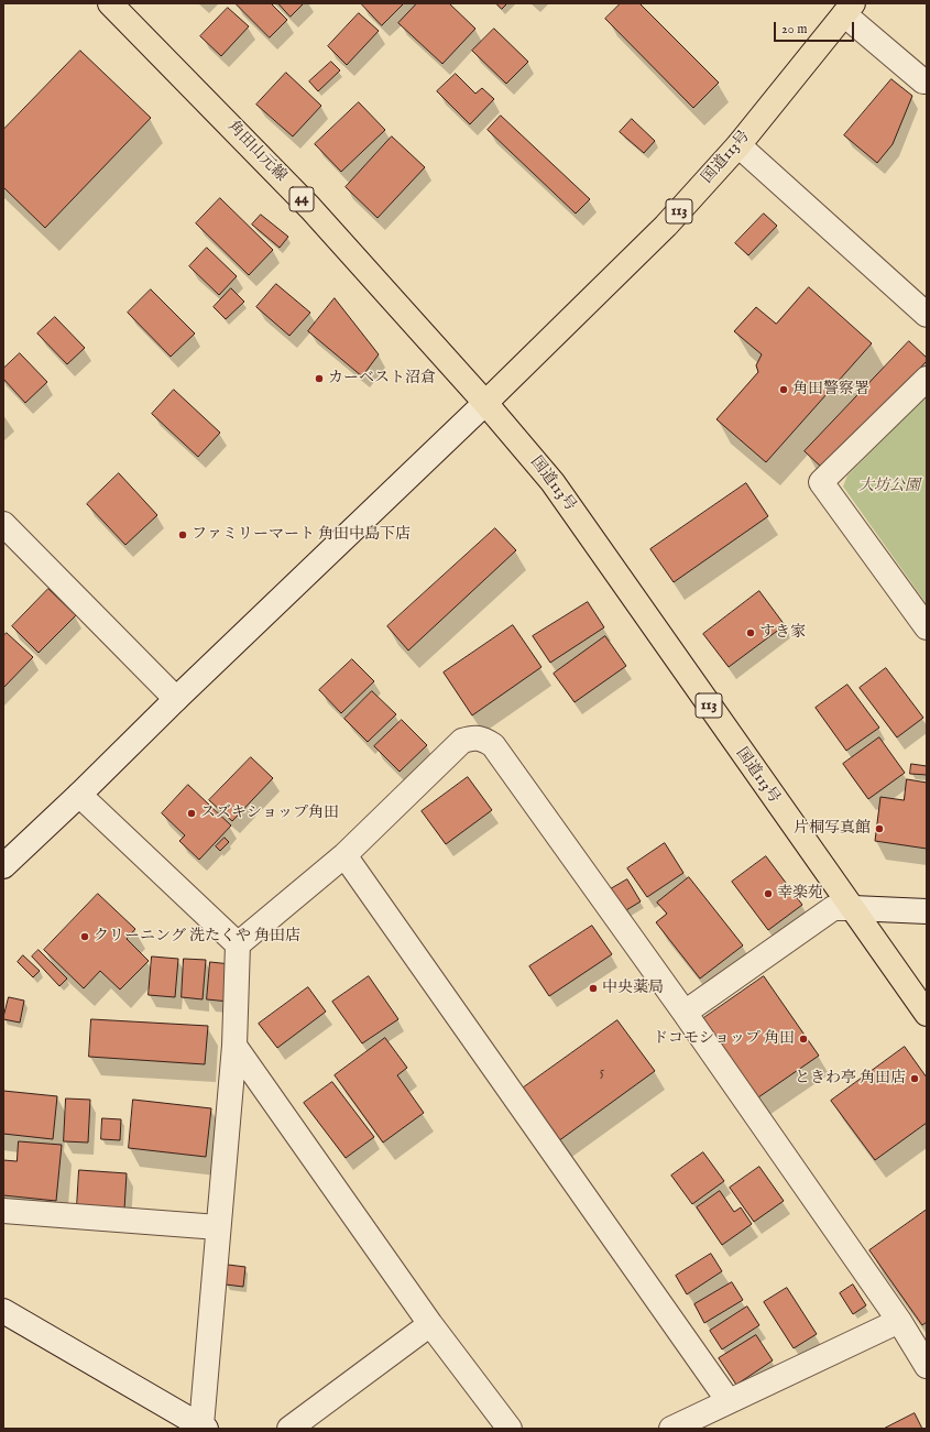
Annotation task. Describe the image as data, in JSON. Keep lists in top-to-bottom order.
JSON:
{
  "streets": {
    "main road": [
      "角田山元線",
      "国道113号",
      "44",
      "113"
    ]
  },
  "crossings": [
    ["角田山元線", "国道113号"]
  ],
  "parks": ["大坊公園"],
  "places": [
    "カーベスト沼倉",
    "角田警察署",
    "ファミリーマート 角田中島下店",
    "すき家",
    "スズキショップ角田",
    "片桐写真館",
    "幸楽苑",
    "クリーニング 洗たくや 角田店",
    "中央薬局",
    "ドコモショップ 角田",
    "ときわ亭 角田店"
  ],
  "house_numbers": ["5"],
  "scale_bar": "20 m"
}
